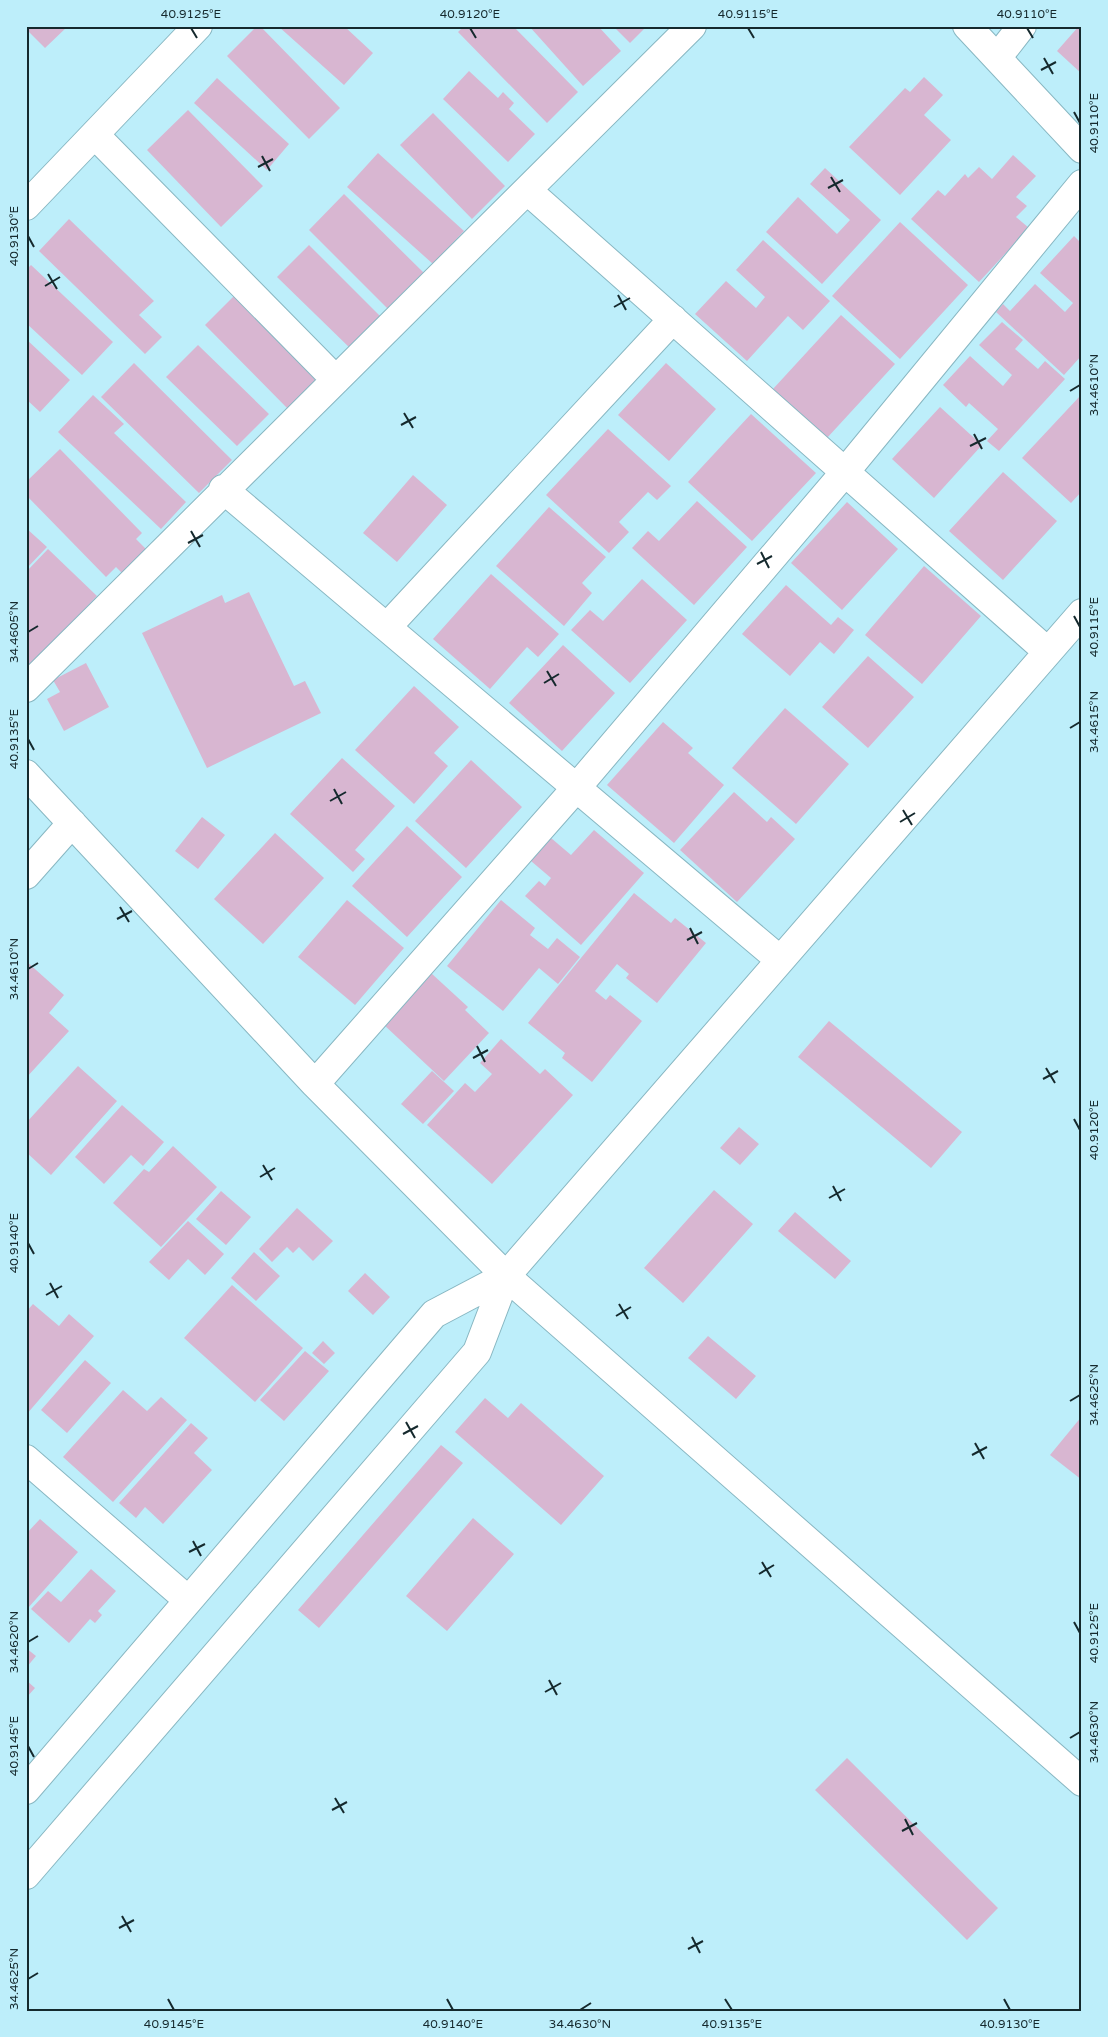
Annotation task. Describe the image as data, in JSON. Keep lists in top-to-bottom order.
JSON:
{
  "coordinates": [
    "40.9125°E",
    "40.9120°E",
    "40.9115°E",
    "40.9110°E",
    "40.9130°E",
    "34.4610°N",
    "34.4605°N",
    "34.4615°N",
    "40.9135°E",
    "40.9140°E",
    "34.4625°N",
    "34.4620°N",
    "34.4630°N",
    "40.9145°E"
  ]
}
